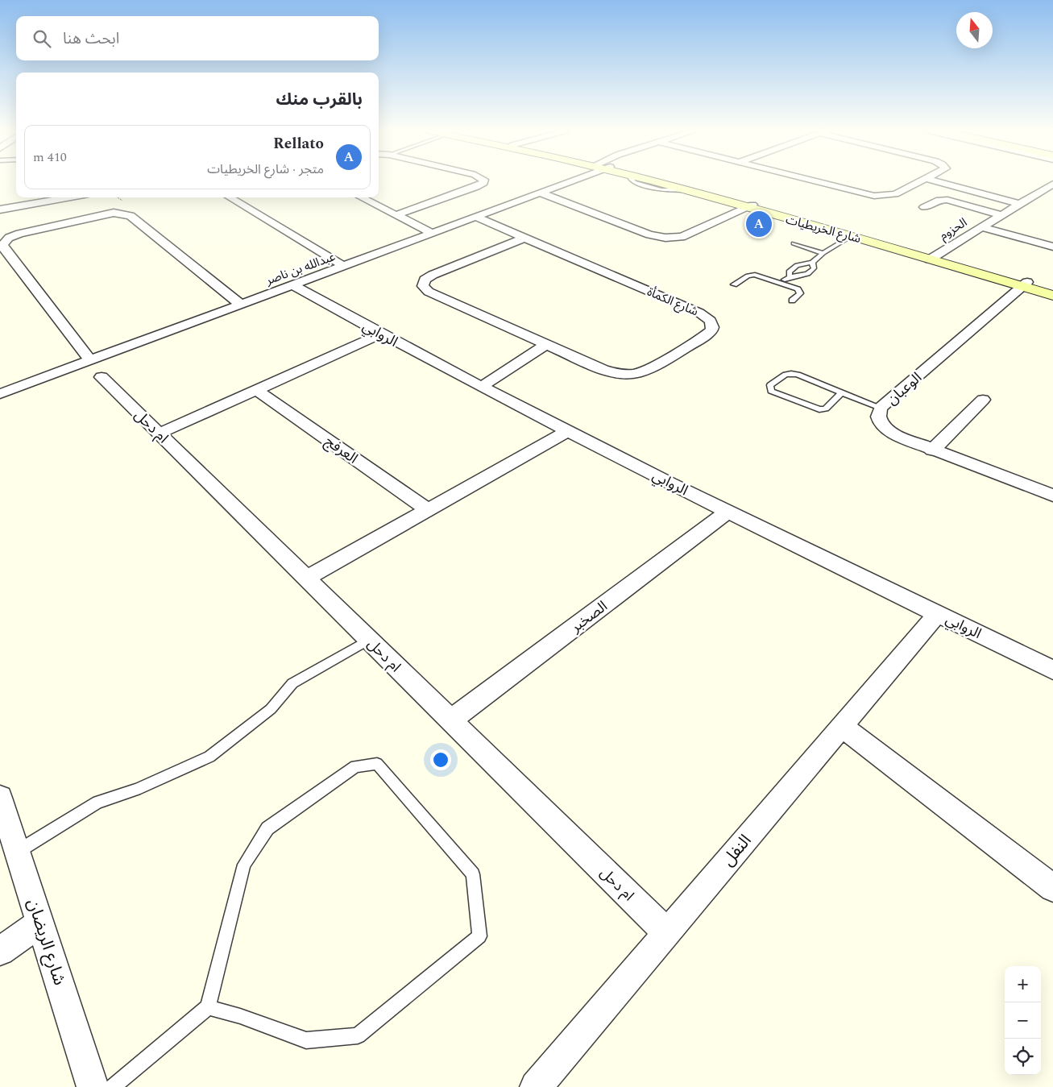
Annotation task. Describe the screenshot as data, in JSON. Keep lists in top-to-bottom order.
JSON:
{
  "streets": {
    "street": [
      "شارع الخريطيات",
      "الحزوم",
      "عبدالله بن ناصر",
      "شارع الكمأة",
      "الروابي",
      "الوعبان",
      "ام دحل",
      "العرفج",
      "الصخبر",
      "النفل",
      "شارع الريضان"
    ]
  },
  "crossings": [
    ["شارع الخريطيات", "الحزوم"],
    ["شارع الخريطيات", "الوعبان"],
    ["عبدالله بن ناصر", "شارع الكمأة"],
    ["عبدالله بن ناصر", "الروابي"],
    ["عبدالله بن ناصر", "ام دحل"],
    ["الروابي", "الصخبر"],
    ["الروابي", "النفل"],
    ["ام دحل", "الصخبر"],
    ["ام دحل", "النفل"]
  ],
  "north": "top",
  "page": {
    "search": "ابحث هنا",
    "heading": "بالقرب منك",
    "list": [
      {
        "mark": "A",
        "name": "Rellato",
        "note": "متجر · شارع الخريطيات",
        "value": "410 m"
      }
    ],
    "pins": "A",
    "map_buttons": ["+", "−"]
  }
}
